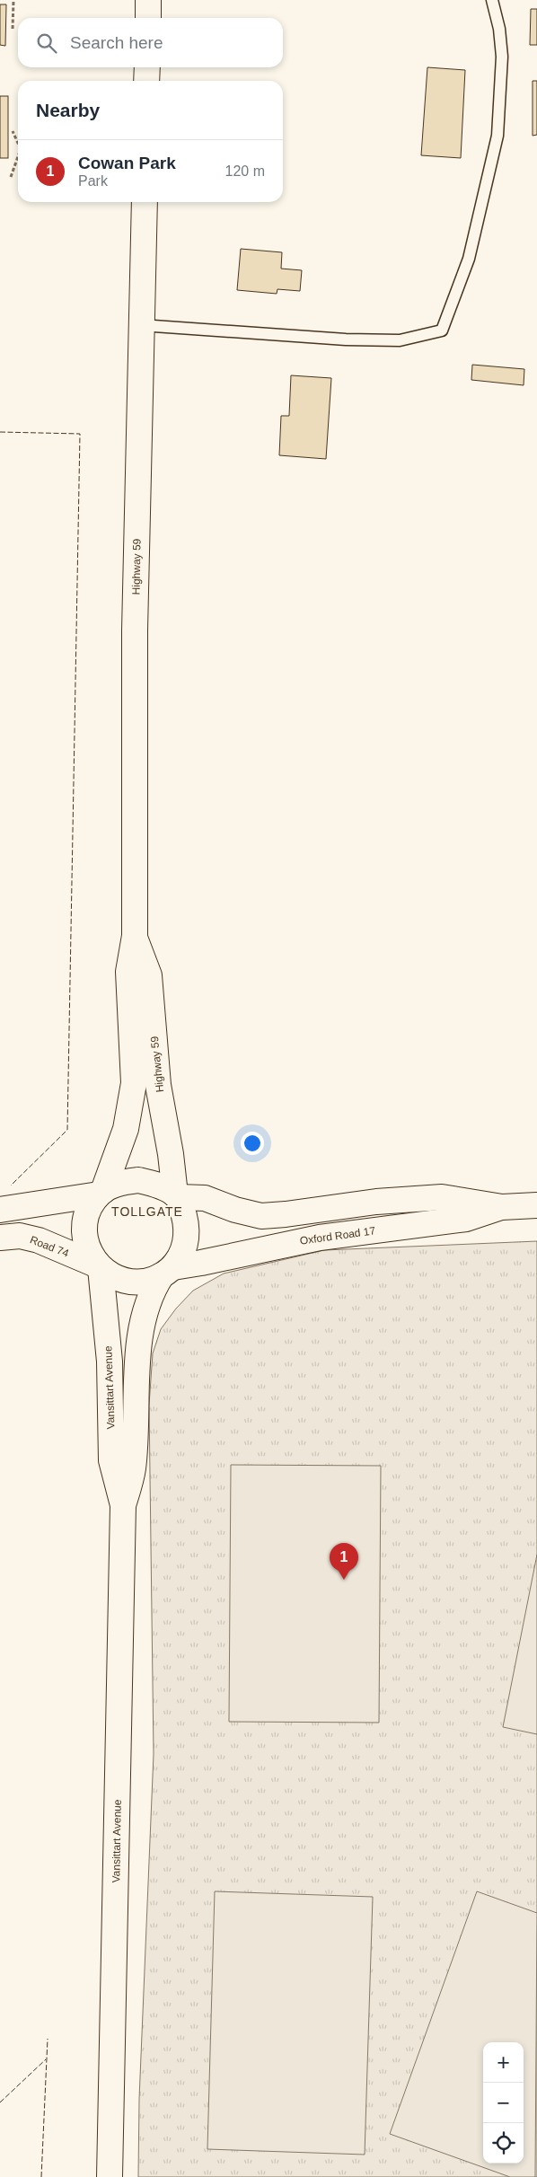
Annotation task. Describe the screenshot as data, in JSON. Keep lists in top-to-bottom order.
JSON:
{
  "streets": {
    "main road": [
      "Highway 59",
      "Oxford Road 17",
      "Road 74",
      "Vansittart Avenue"
    ]
  },
  "crossings": [
    ["Highway 59", "Oxford Road 17"],
    ["Highway 59", "Road 74"],
    ["Highway 59", "Vansittart Avenue"],
    ["Oxford Road 17", "Road 74"],
    ["Oxford Road 17", "Vansittart Avenue"],
    ["Road 74", "Vansittart Avenue"]
  ],
  "districts": ["TOLLGATE"],
  "page": {
    "search": "Search here",
    "heading": "Nearby",
    "list": [
      {
        "mark": "1",
        "name": "Cowan Park",
        "note": "Park",
        "value": "120 m"
      }
    ],
    "pins": "1",
    "map_buttons": ["+", "−"]
  }
}
